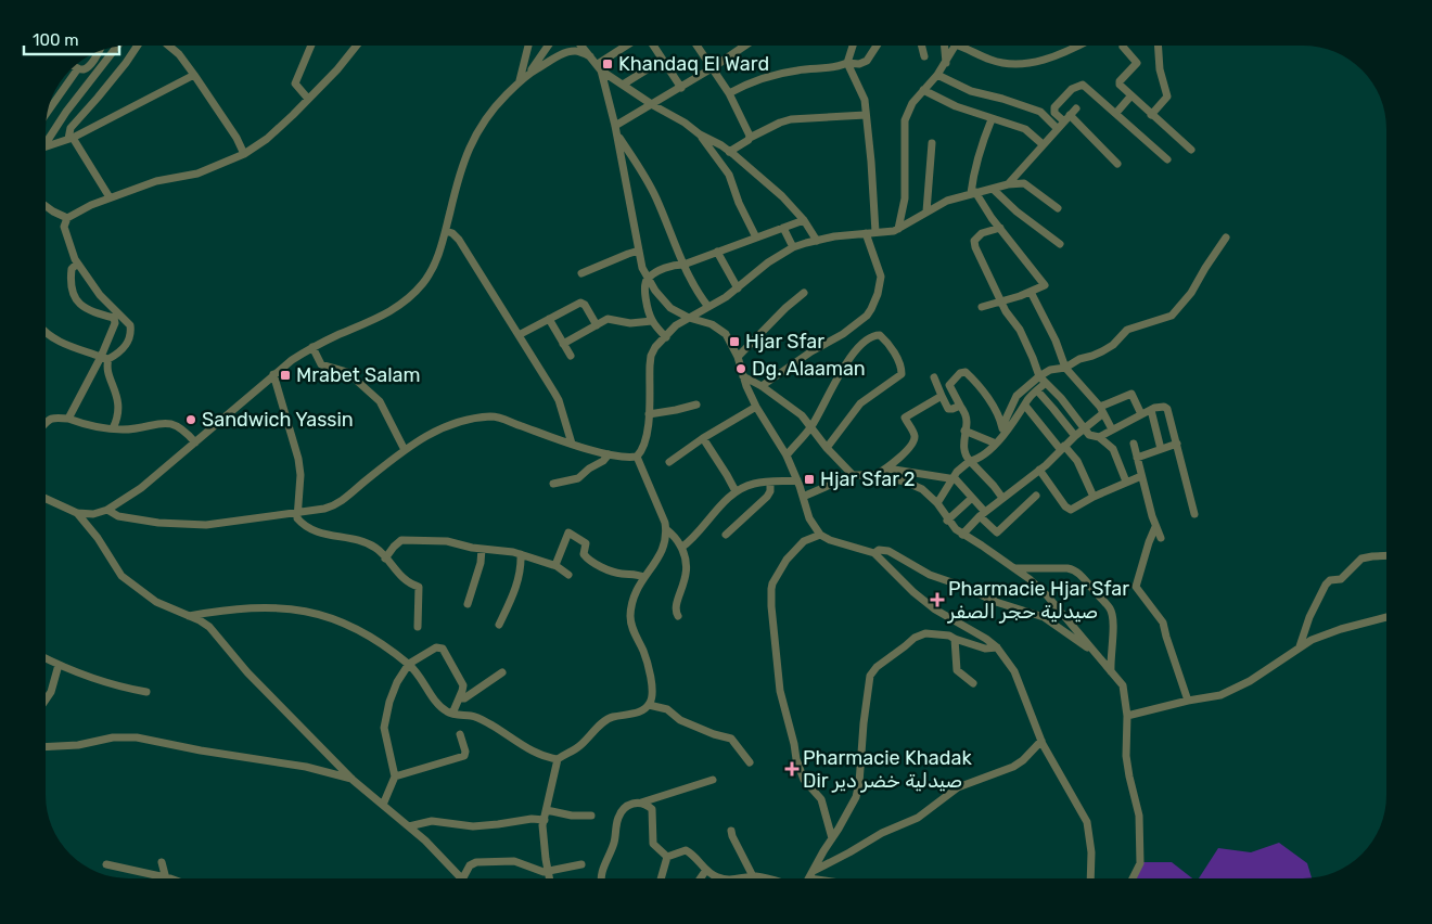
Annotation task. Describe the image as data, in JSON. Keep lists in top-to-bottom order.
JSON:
{
  "places": {
    "transit": [
      "Khandaq El Ward",
      "Hjar Sfar",
      "Mrabet Salam",
      "Hjar Sfar 2"
    ],
    "other": ["Dg. Alaaman", "Sandwich Yassin"],
    "health": ["Pharmacie Hjar Sfar صيدلية حجر الصفر", "Pharmacie Khadak Dir صيدلية خضر دير"]
  },
  "scale_bar": "100 m"
}
